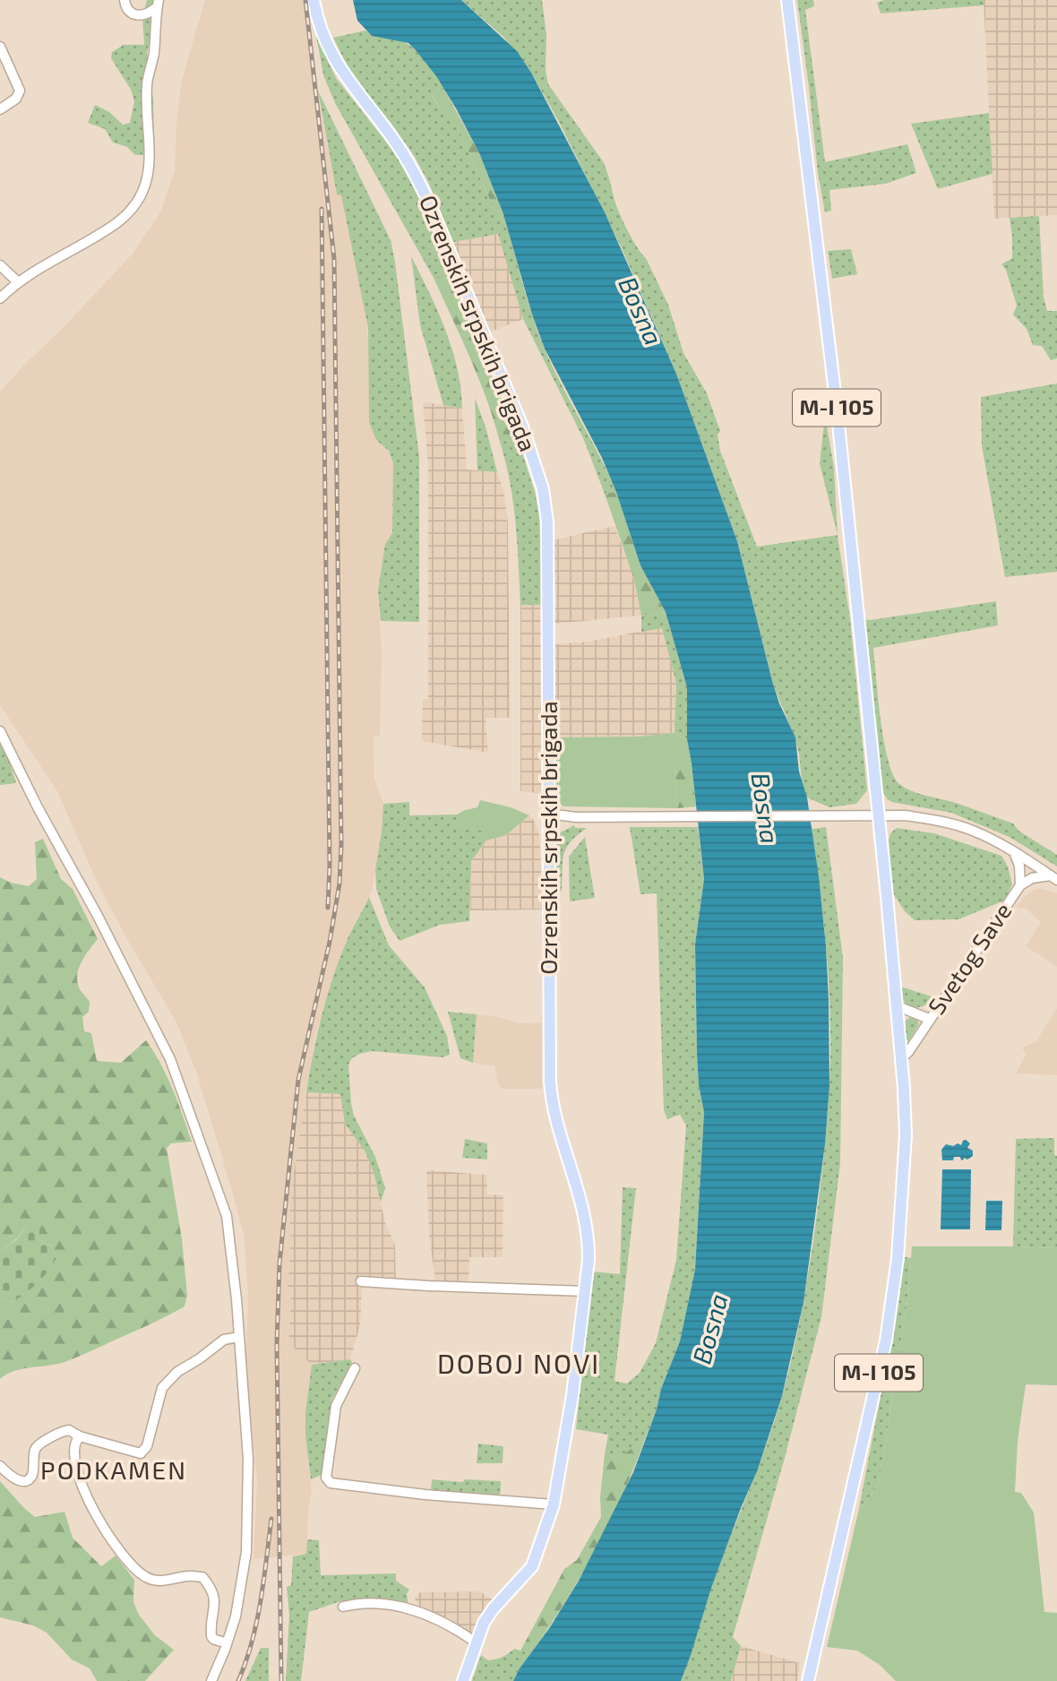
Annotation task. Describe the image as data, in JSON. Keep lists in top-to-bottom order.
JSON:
{
  "streets": {
    "main road": ["Ozrenskih srpskih brigada", "M-I 105"],
    "street": ["Svetog Save"]
  },
  "crossings": [
    ["Ozrenskih srpskih brigada", "Svetog Save"],
    ["M-I 105", "Svetog Save"]
  ],
  "districts": ["DOBOJ NOVI", "PODKAMEN"],
  "water": ["Bosna"]
}
